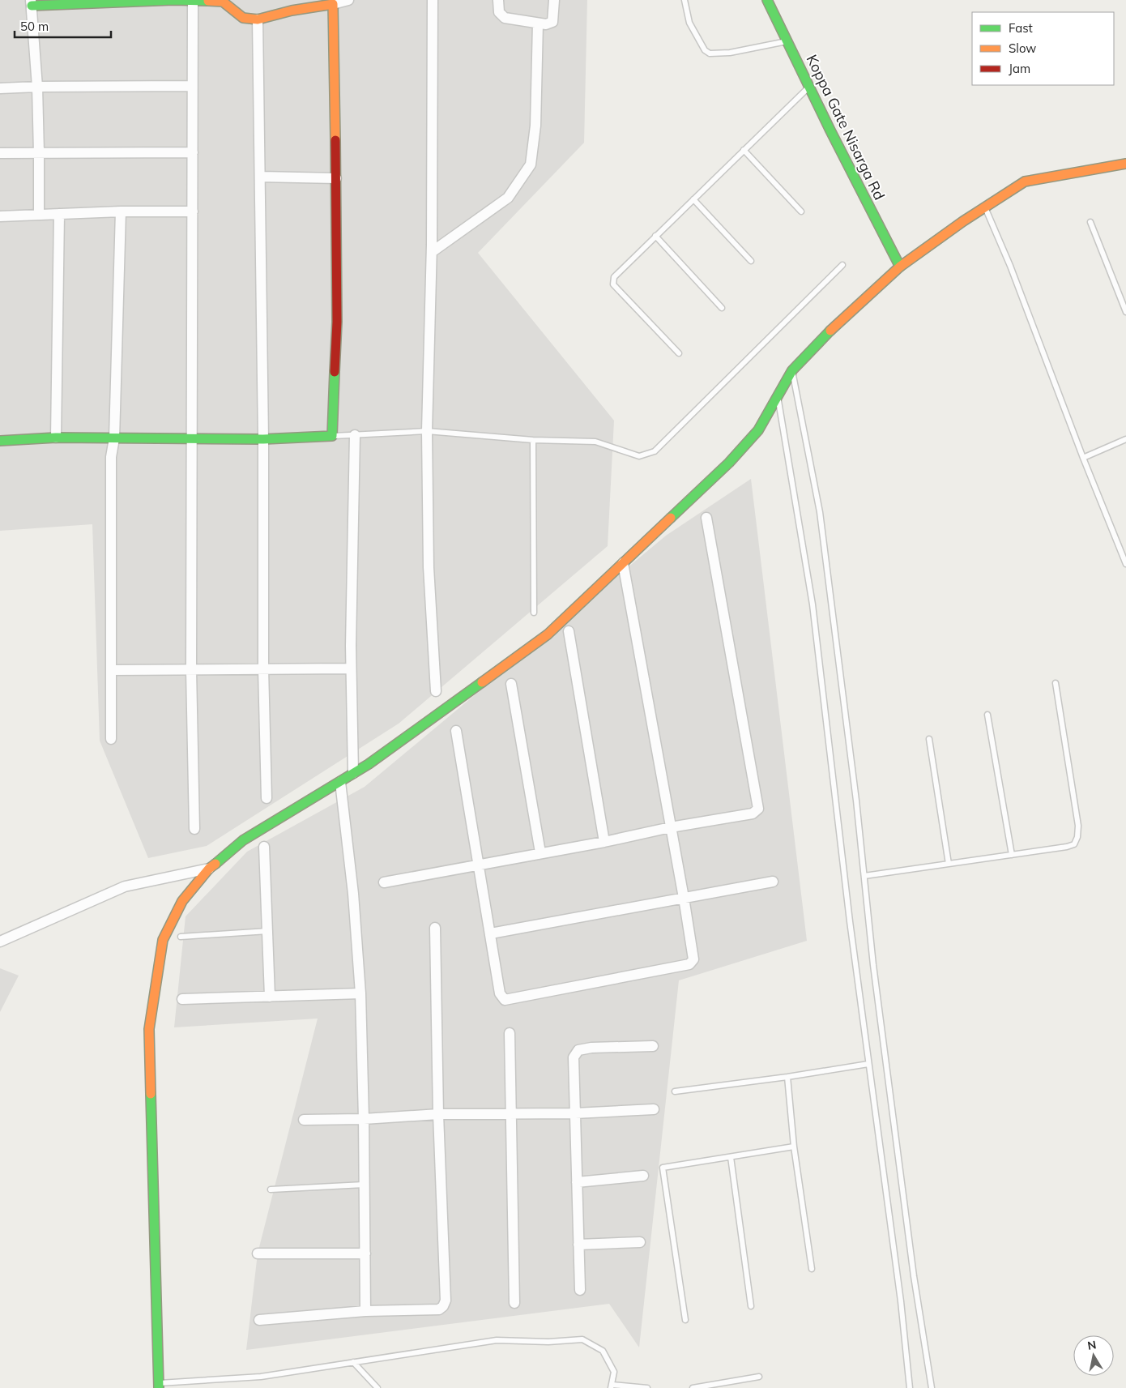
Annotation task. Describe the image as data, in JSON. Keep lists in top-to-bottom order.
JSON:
{
  "streets": {
    "street": ["Koppa Gate Nisarga Rd"]
  },
  "legend": ["Fast", "Slow", "Jam"],
  "scale_bar": "50 m",
  "north": "top"
}
